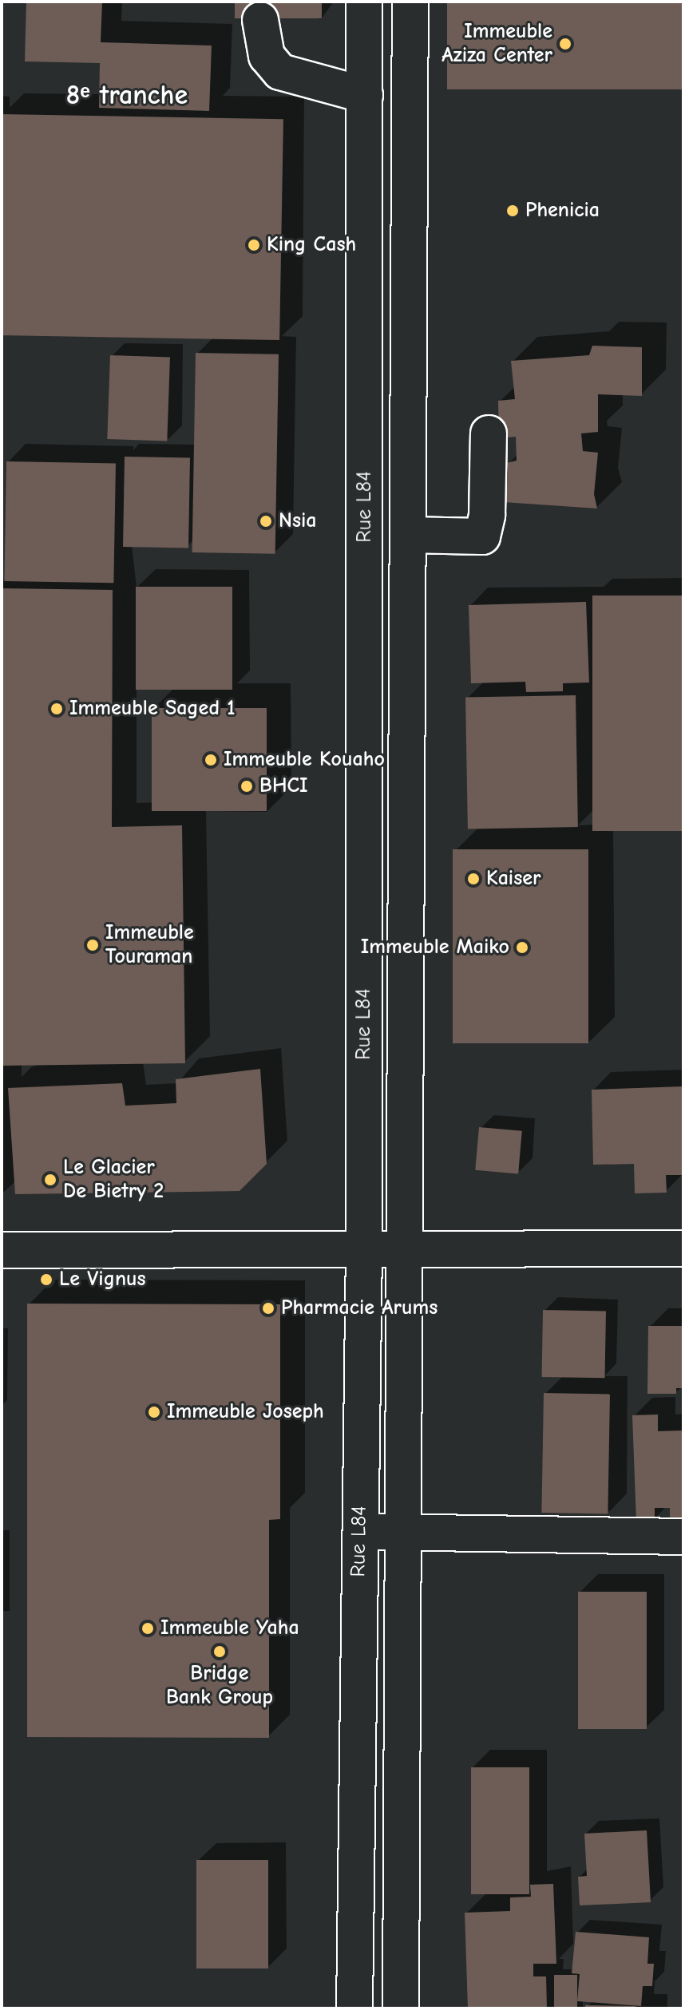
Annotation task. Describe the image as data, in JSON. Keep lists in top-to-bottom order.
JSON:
{
  "streets": {
    "street": ["Rue L84"]
  },
  "districts": ["8ᵉ tranche"],
  "places": [
    "Immeuble Aziza Center",
    "Phenicia",
    "King Cash",
    "Nsia",
    "Immeuble Saged 1",
    "Immeuble Kouaho",
    "BHCI",
    "Kaiser",
    "Immeuble Touraman",
    "Immeuble Maiko",
    "Le Glacier De Bietry 2",
    "Le Vignus",
    "Pharmacie Arums",
    "Immeuble Joseph",
    "Immeuble Yaha",
    "Bridge Bank Group"
  ]
}
